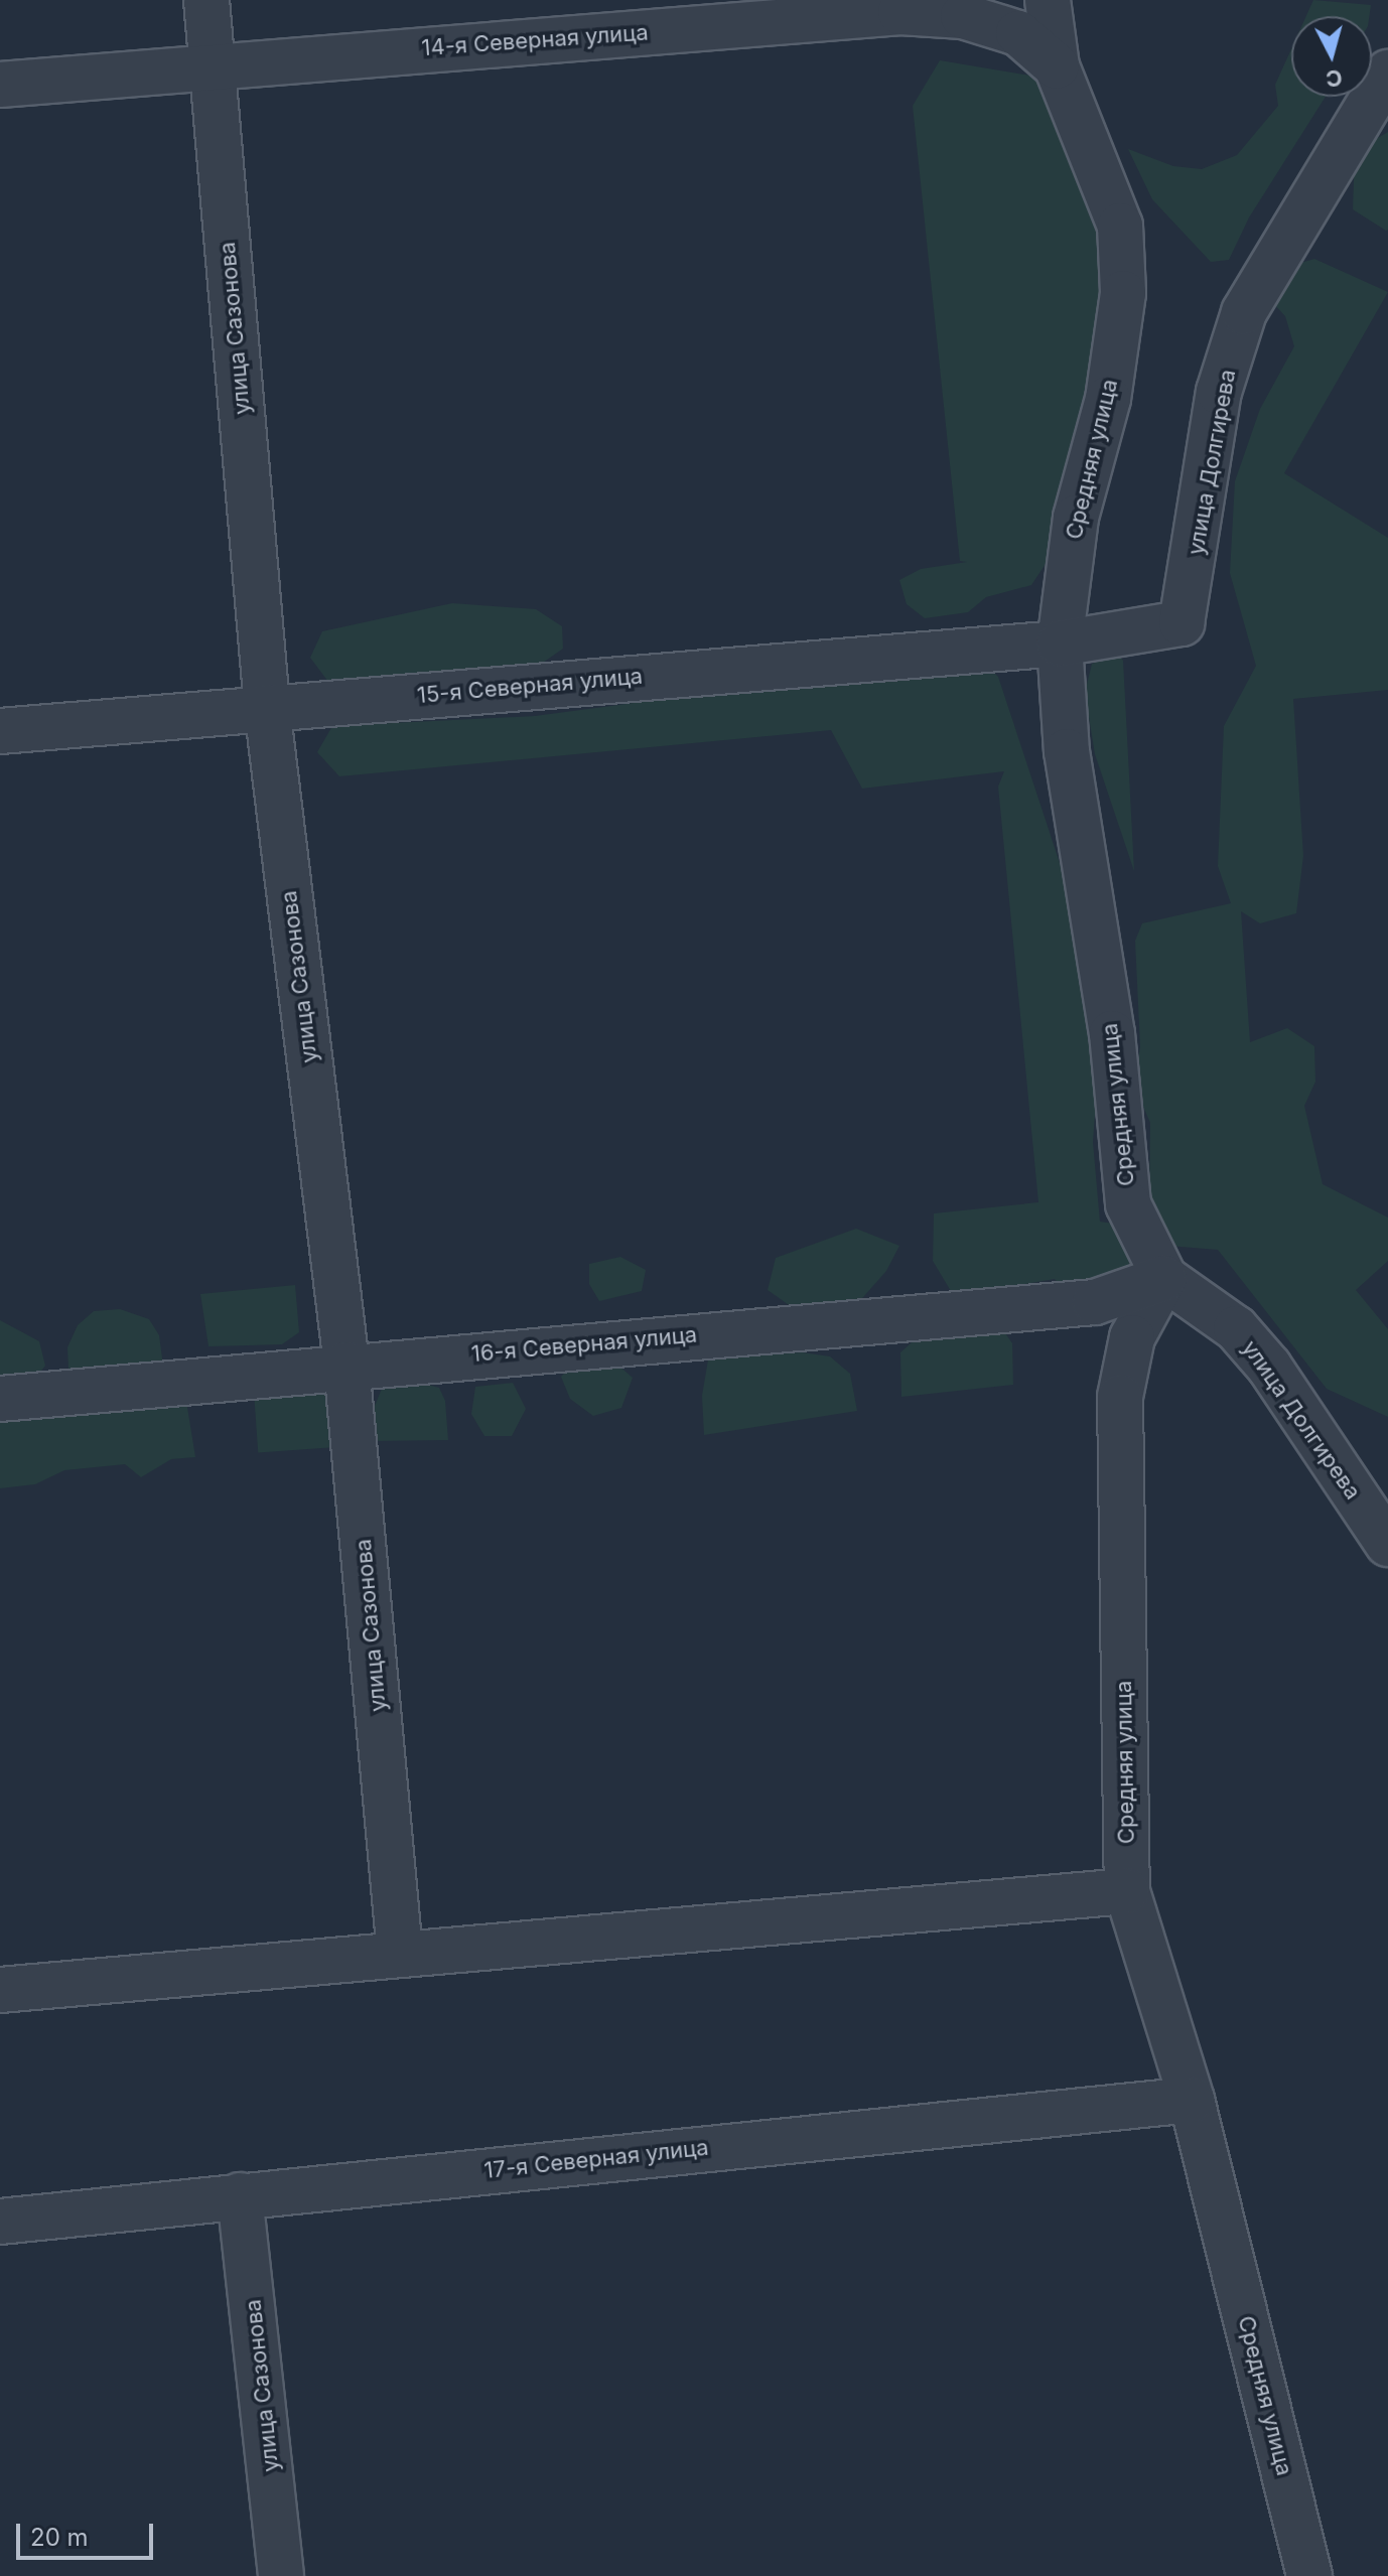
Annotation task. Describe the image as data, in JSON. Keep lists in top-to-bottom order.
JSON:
{
  "streets": {
    "street": [
      "14-я Северная улица",
      "улица Сазонова",
      "Средняя улица",
      "улица Долгирева",
      "15-я Северная улица",
      "16-я Северная улица",
      "17-я Северная улица"
    ]
  },
  "crossings": [
    ["14-я Северная улица", "улица Сазонова"],
    ["14-я Северная улица", "Средняя улица"],
    ["улица Сазонова", "15-я Северная улица"],
    ["улица Сазонова", "16-я Северная улица"],
    ["улица Сазонова", "17-я Северная улица"],
    ["Средняя улица", "улица Долгирева"],
    ["Средняя улица", "15-я Северная улица"],
    ["Средняя улица", "16-я Северная улица"],
    ["Средняя улица", "17-я Северная улица"],
    ["улица Долгирева", "15-я Северная улица"],
    ["улица Долгирева", "16-я Северная улица"]
  ],
  "scale_bar": "20 m",
  "north": "bottom"
}
